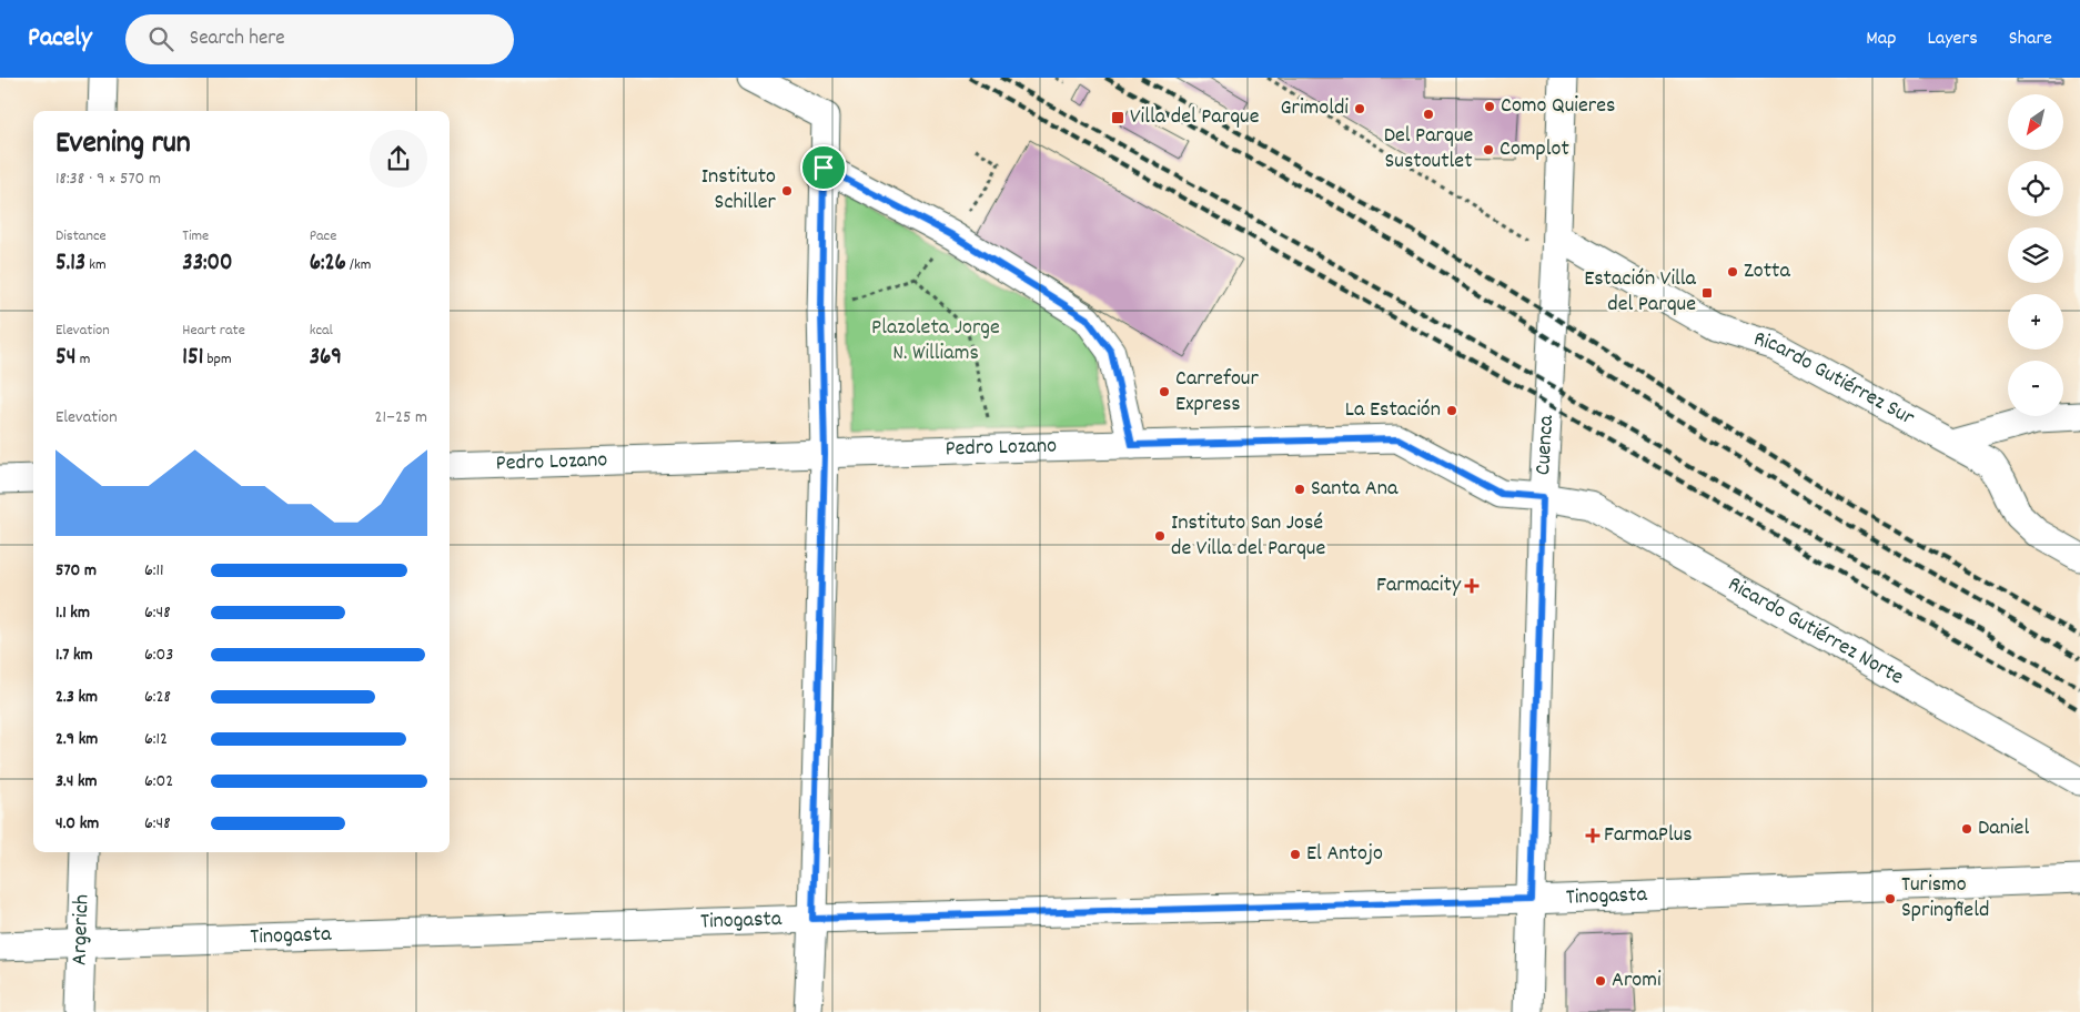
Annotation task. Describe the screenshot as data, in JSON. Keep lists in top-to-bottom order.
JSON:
{
  "streets": {
    "street": [
      "Ricardo Gutiérrez Sur",
      "Cuenca",
      "Pedro Lozano",
      "Ricardo Gutiérrez Norte",
      "Tinogasta",
      "Argerich"
    ]
  },
  "crossings": [
    ["Ricardo Gutiérrez Sur", "Cuenca"],
    ["Cuenca", "Pedro Lozano"],
    ["Cuenca", "Ricardo Gutiérrez Norte"],
    ["Cuenca", "Tinogasta"],
    ["Pedro Lozano", "Ricardo Gutiérrez Norte"],
    ["Tinogasta", "Argerich"]
  ],
  "parks": ["Plazoleta Jorge N. Williams"],
  "places": {
    "other": [
      "Como Quieres",
      "Grimoldi",
      "Del Parque Sustoutlet",
      "Complot",
      "Instituto Schiller",
      "Zotta",
      "Carrefour Express",
      "La Estación",
      "Santa Ana",
      "Instituto San José de Villa del Parque",
      "Daniel",
      "El Antojo",
      "Turismo Springfield",
      "Aromi"
    ],
    "transit": ["Villa del Parque", "Estación Villa del Parque"],
    "health": ["Farmacity", "FarmaPlus"]
  },
  "north": "bottom left",
  "page": {
    "header": "Pacely",
    "search": "Search here",
    "nav": ["Map", "Layers", "Share"],
    "map_buttons": ["+", "−"],
    "heading": ["Evening run", "18:38 · 9 × 570 m"],
    "stats": [
      ["Distance", "5.13 km"],
      ["Time", "33:00"],
      ["Pace", "6:26 /km"],
      ["Elevation", "54 m"],
      ["Heart rate", "151 bpm"],
      ["kcal", "369"]
    ],
    "chart": ["Elevation", "21–25 m"],
    "list": [
      {
        "name": "570 m",
        "note": "6:11"
      },
      {
        "name": "1.1 km",
        "note": "6:48"
      },
      {
        "name": "1.7 km",
        "note": "6:03"
      },
      {
        "name": "2.3 km",
        "note": "6:28"
      },
      {
        "name": "2.9 km",
        "note": "6:12"
      },
      {
        "name": "3.4 km",
        "note": "6:02"
      },
      {
        "name": "4.0 km",
        "note": "6:48"
      }
    ]
  }
}
